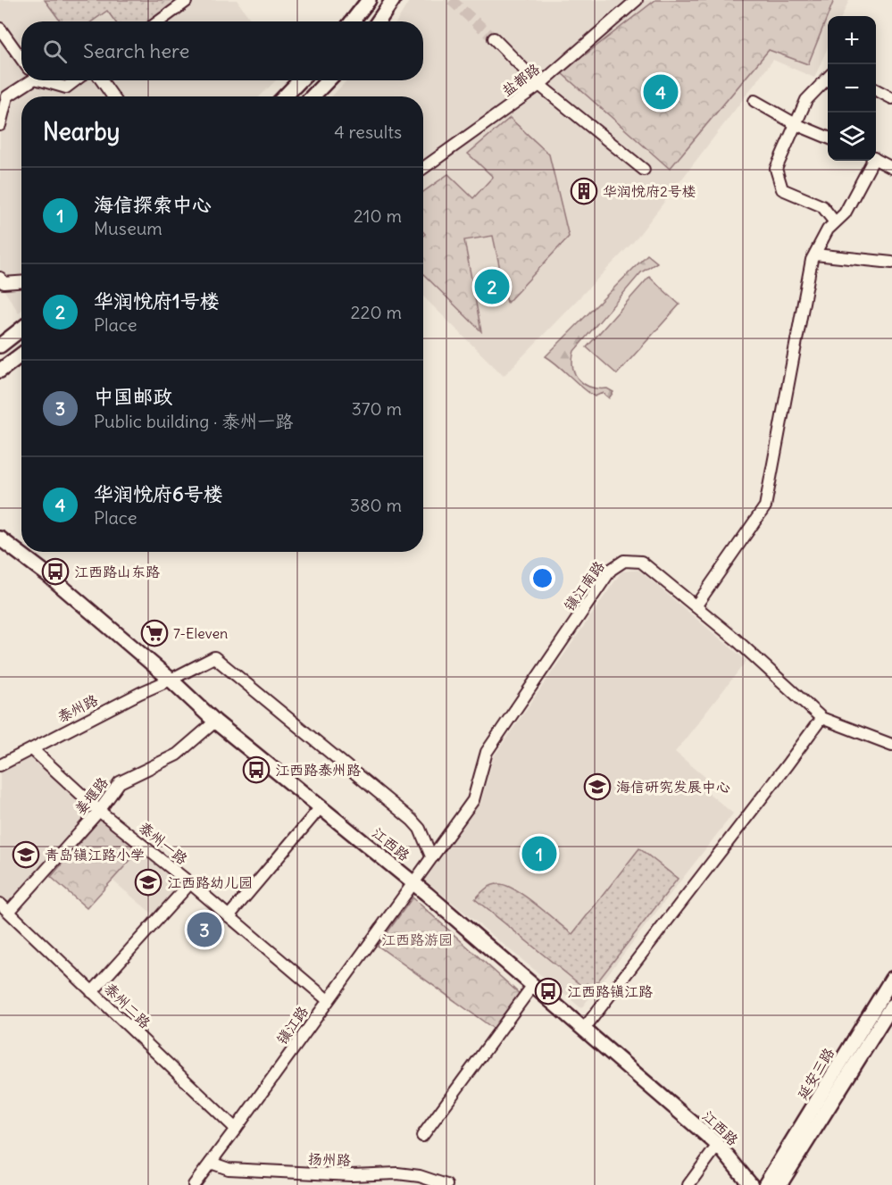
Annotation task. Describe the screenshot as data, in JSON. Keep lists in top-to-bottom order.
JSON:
{
  "streets": {
    "main road": ["江西路", "延安三路"],
    "street": [
      "盐都路",
      "镇江南路",
      "泰州路",
      "姜堰路",
      "泰州一路",
      "泰州二路",
      "镇江路",
      "扬州路"
    ]
  },
  "crossings": [
    ["镇江南路", "泰州路"],
    ["镇江南路", "江西路"],
    ["镇江南路", "镇江路"],
    ["泰州路", "泰州一路"],
    ["泰州路", "江西路"],
    ["姜堰路", "泰州一路"],
    ["姜堰路", "江西路"],
    ["姜堰路", "泰州二路"],
    ["泰州一路", "镇江路"],
    ["江西路", "镇江路"],
    ["泰州二路", "镇江路"],
    ["镇江路", "扬州路"]
  ],
  "parks": ["江西路游园"],
  "places": {
    "building": ["华润悦府2号楼"],
    "bus stop": ["江西路山东路", "江西路泰州路", "江西路镇江路"],
    "supermarket": ["7-Eleven"],
    "school or university": ["海信研究发展中心", "青岛镇江路小学", "江西路幼儿园"]
  },
  "page": {
    "map_buttons": ["+", "−"],
    "search": "Search here",
    "pins": [
      "4",
      "2",
      "1",
      "3"
    ],
    "heading": ["Nearby", "4 results"],
    "list": [
      {
        "mark": "1",
        "name": "海信探索中心",
        "note": "Museum",
        "value": "210 m"
      },
      {
        "mark": "2",
        "name": "华润悦府1号楼",
        "note": "Place",
        "value": "220 m"
      },
      {
        "mark": "3",
        "name": "中国邮政",
        "note": "Public building · 泰州一路",
        "value": "370 m"
      },
      {
        "mark": "4",
        "name": "华润悦府6号楼",
        "note": "Place",
        "value": "380 m"
      }
    ]
  }
}
